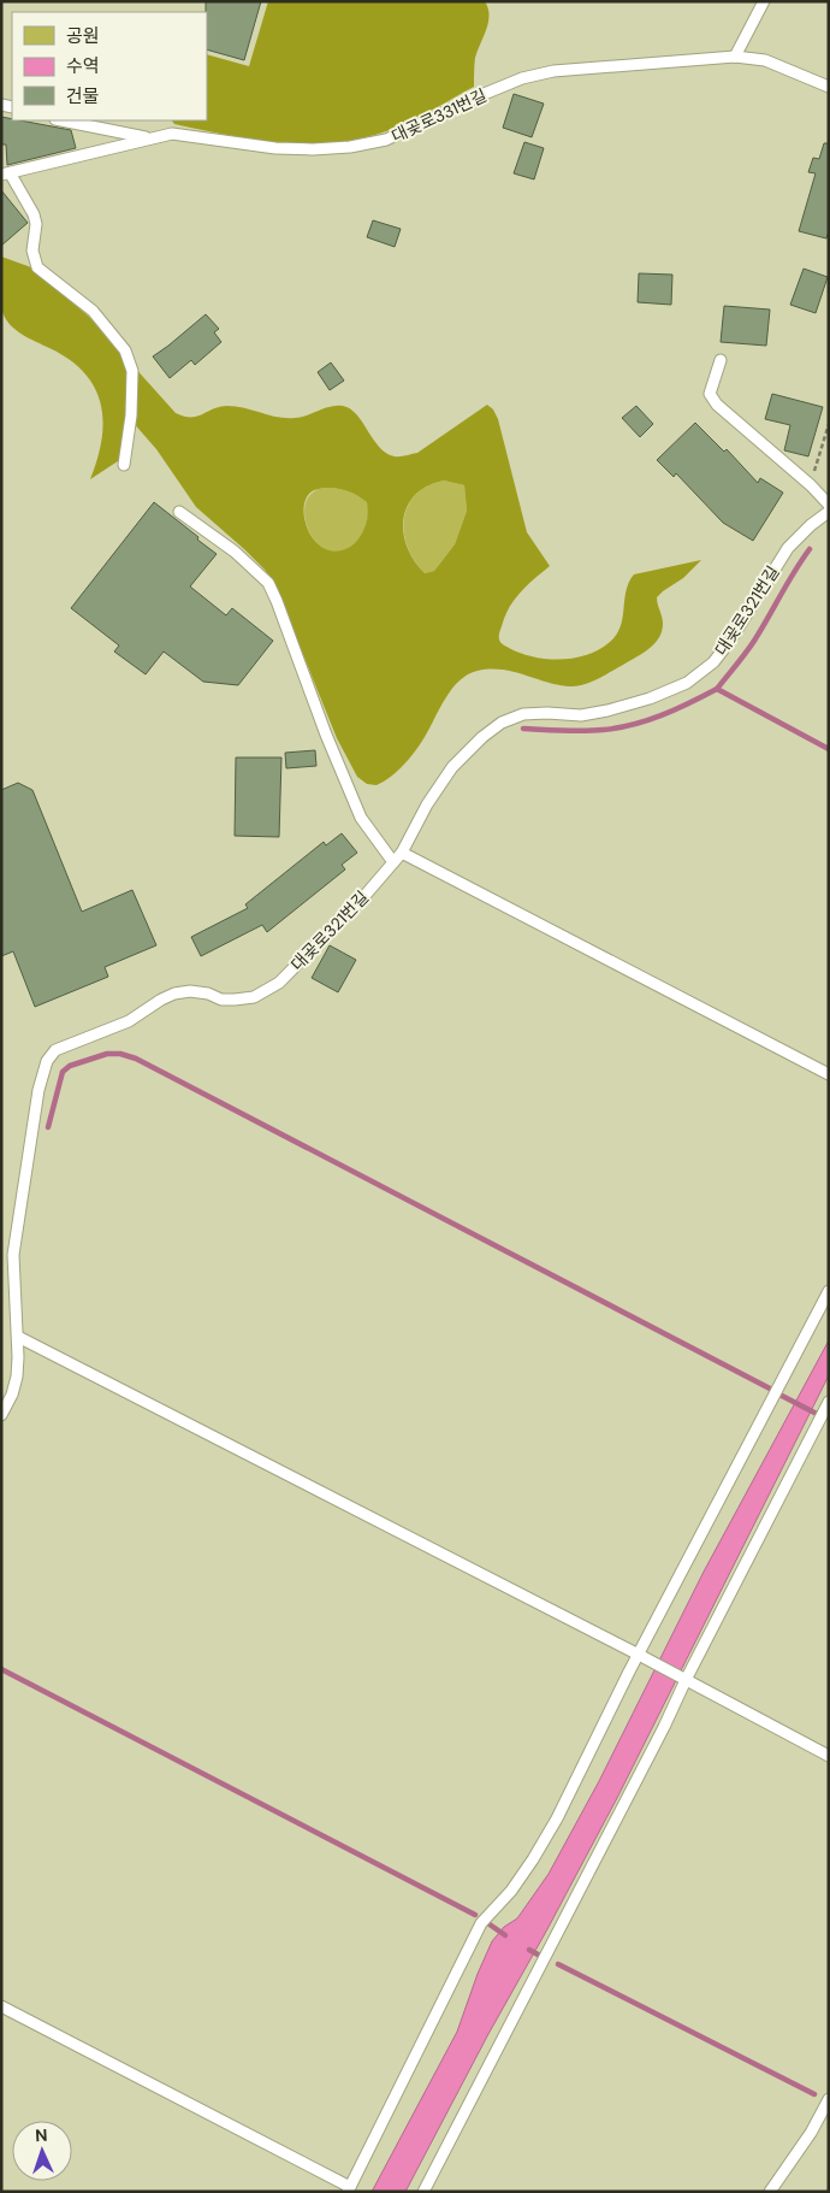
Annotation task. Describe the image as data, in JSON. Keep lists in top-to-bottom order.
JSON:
{
  "streets": {
    "lane": ["대곶로331번길", "대곶로321번길"]
  },
  "legend": ["공원", "수역", "건물"],
  "north": "top"
}
